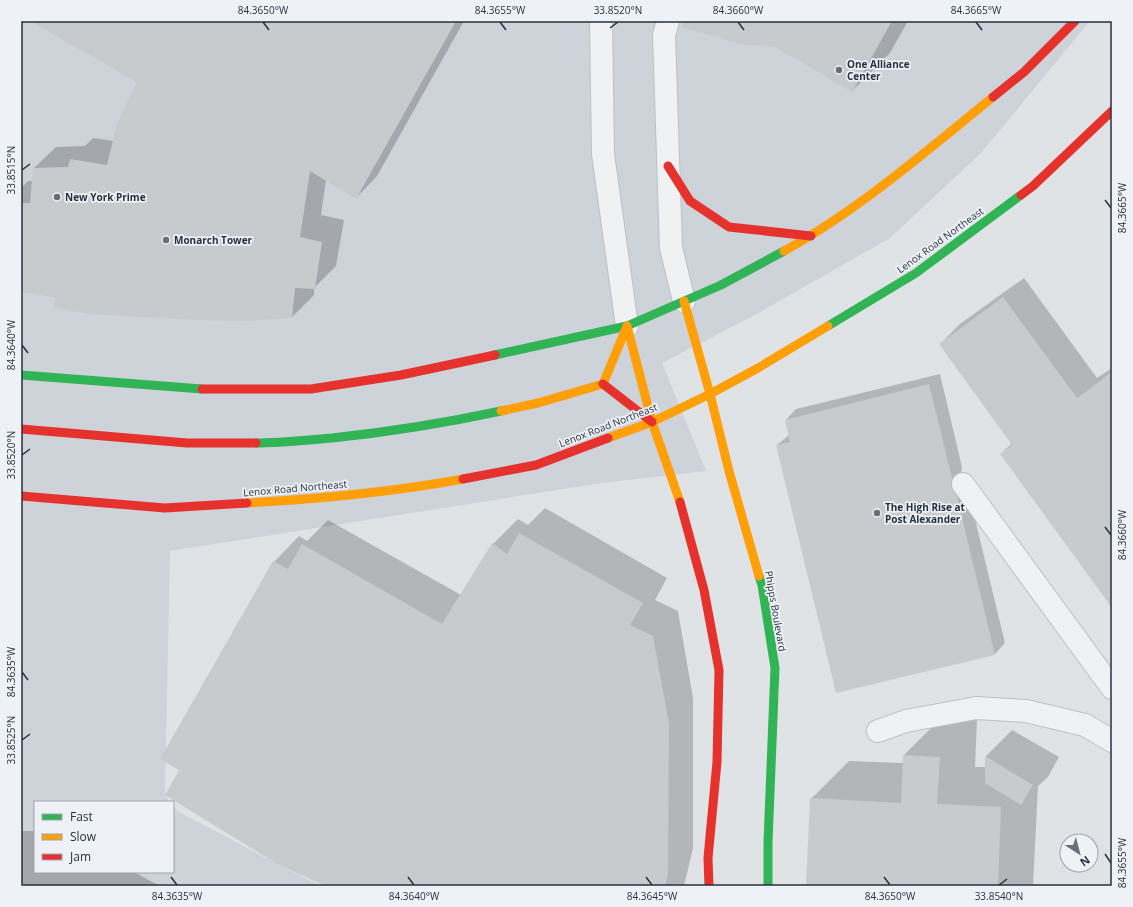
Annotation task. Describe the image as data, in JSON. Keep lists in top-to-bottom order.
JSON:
{
  "streets": {
    "main road": ["Lenox Road Northeast", "Phipps Boulevard"]
  },
  "crossings": [
    ["Lenox Road Northeast", "Phipps Boulevard"]
  ],
  "places": [
    "One Alliance Center",
    "New York Prime",
    "Monarch Tower",
    "The High Rise at Post Alexander"
  ],
  "legend": ["Fast", "Slow", "Jam"],
  "north": "bottom right",
  "coordinates": [
    "84.3650°W",
    "84.3655°W",
    "33.8520°N",
    "84.3660°W",
    "84.3665°W",
    "33.8515°N",
    "84.3640°W",
    "84.3635°W",
    "33.8525°N",
    "84.3645°W",
    "33.8540°N"
  ]
}
